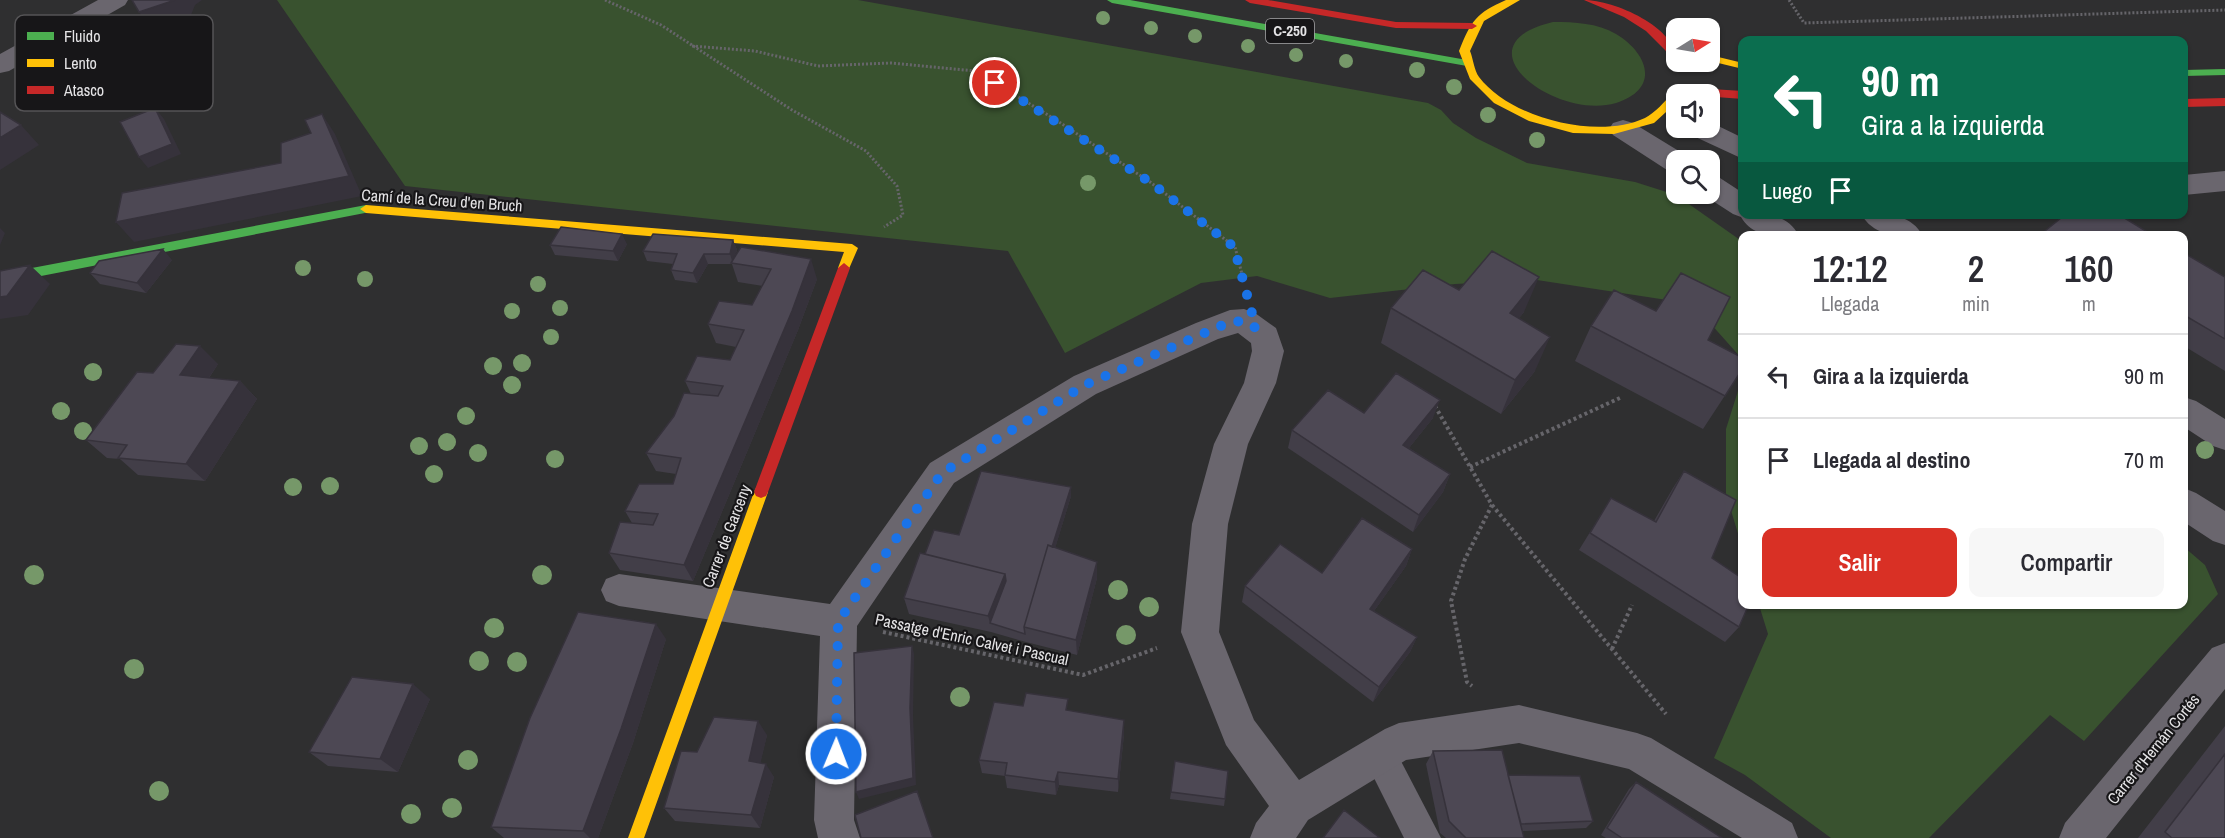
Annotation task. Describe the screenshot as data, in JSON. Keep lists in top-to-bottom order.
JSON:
{
  "streets": {
    "main road": ["C-250", "Camí de la Creu d'en Bruch", "Carrer de Garceny"],
    "street": ["Carrer d'Hernán Cortés"],
    "path": ["Passatge d'Enric Calvet i Pascual"]
  },
  "crossings": [
    ["Camí de la Creu d'en Bruch", "Carrer de Garceny"]
  ],
  "legend": ["Fluido", "Lento", "Atasco"],
  "north": "right",
  "page": {
    "turn": ["90 m", "Gira a la izquierda"],
    "then": "Luego",
    "eta": [
      "12:12",
      "Llegada",
      "2",
      "min",
      "160",
      "m"
    ],
    "list": [
      {
        "name": "Gira a la izquierda",
        "value": "90 m"
      },
      {
        "name": "Llegada al destino",
        "value": "70 m"
      }
    ],
    "buttons": ["Salir", "Compartir"]
  }
}
